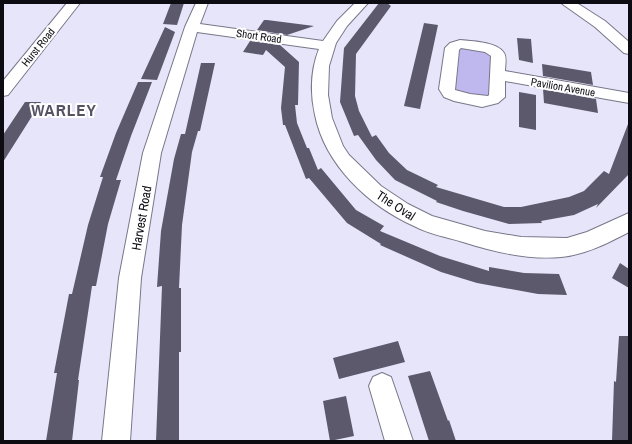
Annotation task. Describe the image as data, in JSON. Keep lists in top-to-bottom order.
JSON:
{
  "streets": {
    "street": [
      "Short Road",
      "Hurst Road",
      "Pavilion Avenue",
      "The Oval",
      "Harvest Road"
    ]
  },
  "crossings": [
    ["Short Road", "The Oval"],
    ["Short Road", "Harvest Road"]
  ],
  "districts": ["WARLEY"]
}
